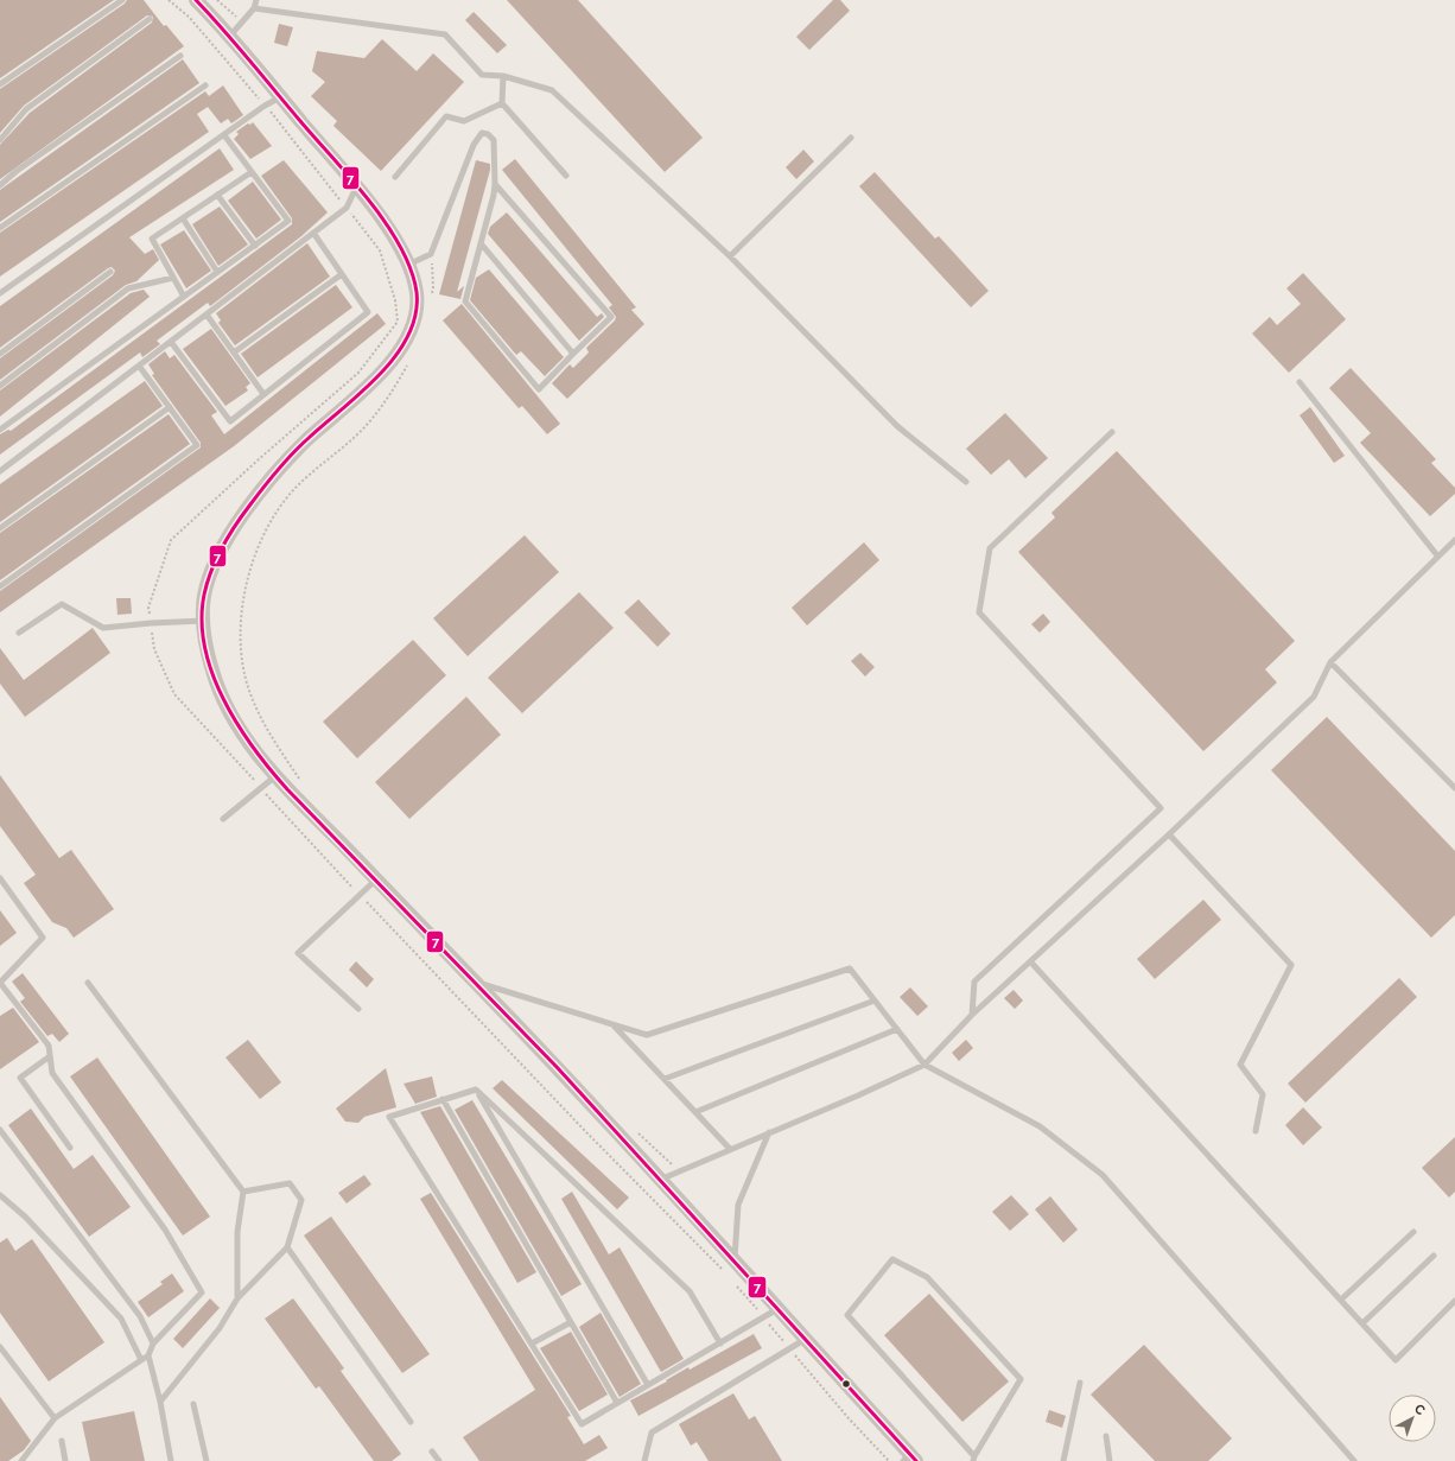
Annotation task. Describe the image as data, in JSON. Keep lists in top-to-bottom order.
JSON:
{
  "lines": ["transit line 7"],
  "north": "top right"
}
